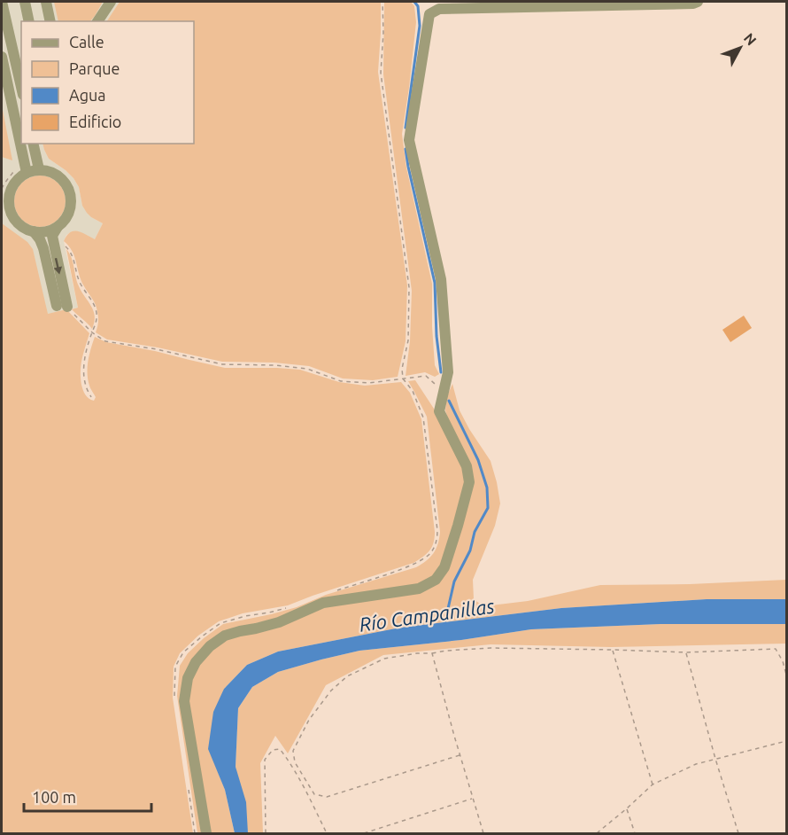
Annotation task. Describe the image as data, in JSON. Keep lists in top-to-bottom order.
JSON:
{
  "water": ["Río Campanillas"],
  "legend": [
    "Calle",
    "Parque",
    "Agua",
    "Edificio"
  ],
  "scale_bar": "100 m",
  "north": "top right"
}
